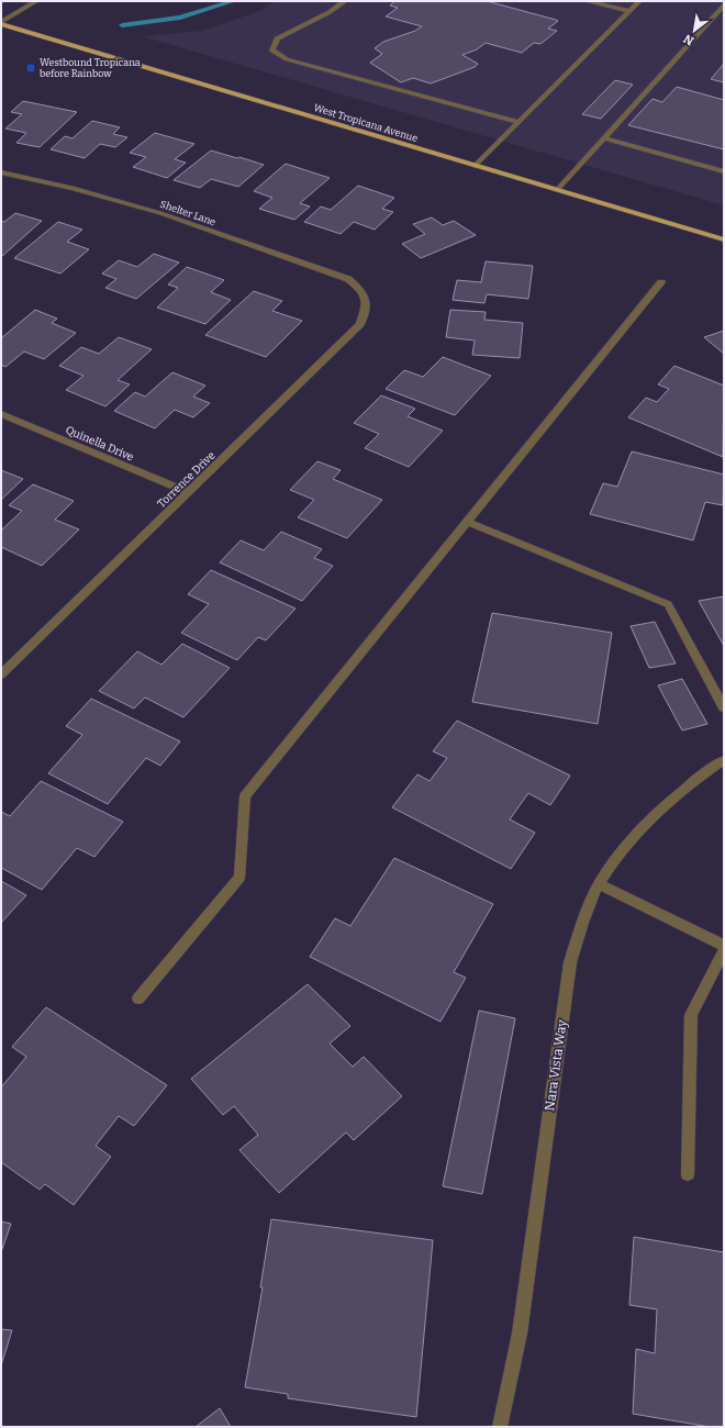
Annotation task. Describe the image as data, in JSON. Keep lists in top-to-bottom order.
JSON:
{
  "streets": {
    "main road": ["West Tropicana Avenue"],
    "street": [
      "Shelter Lane",
      "Quinella Drive",
      "Torrence Drive",
      "Nara Vista Way"
    ]
  },
  "crossings": [
    ["Shelter Lane", "Torrence Drive"],
    ["Quinella Drive", "Torrence Drive"]
  ],
  "places": {
    "transit": ["Westbound Tropicana before Rainbow"]
  },
  "north": "bottom left"
}
